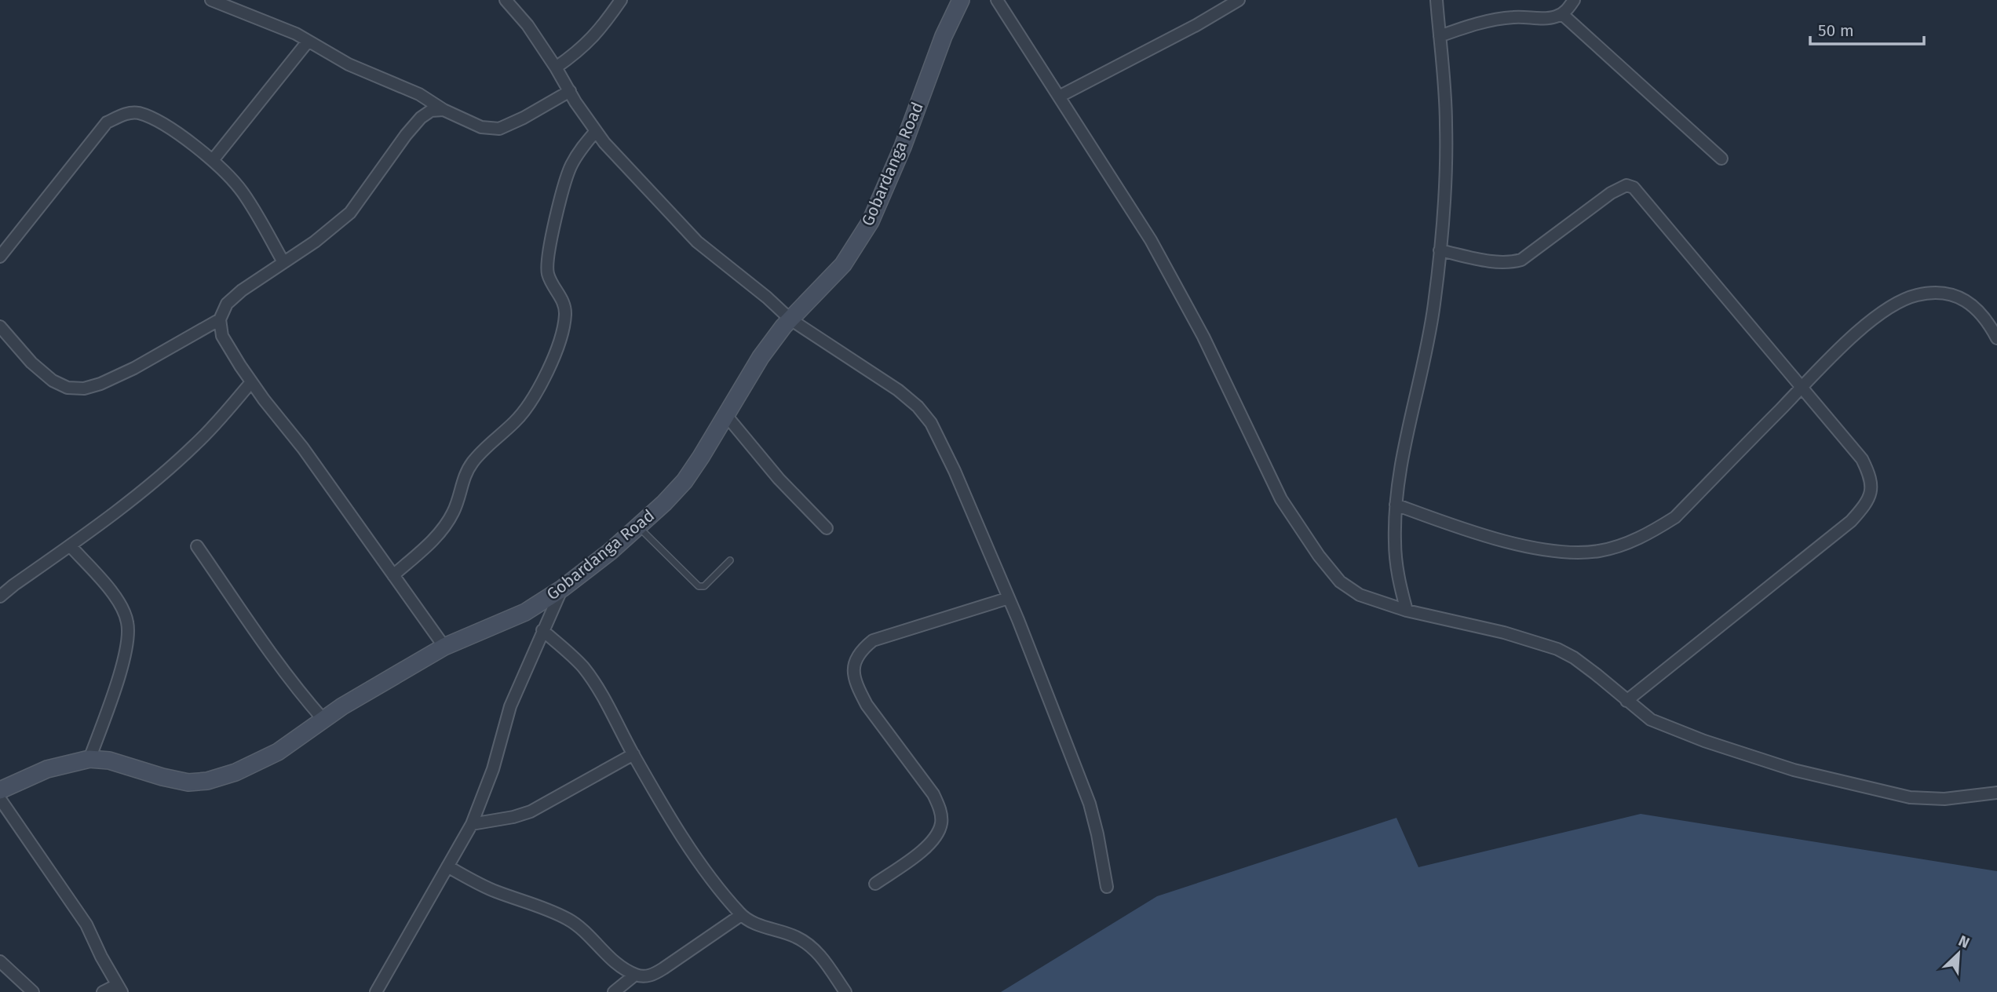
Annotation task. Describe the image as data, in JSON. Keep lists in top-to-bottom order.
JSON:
{
  "streets": {
    "main road": ["Gobardanga Road"]
  },
  "scale_bar": "50 m",
  "north": "top right"
}
